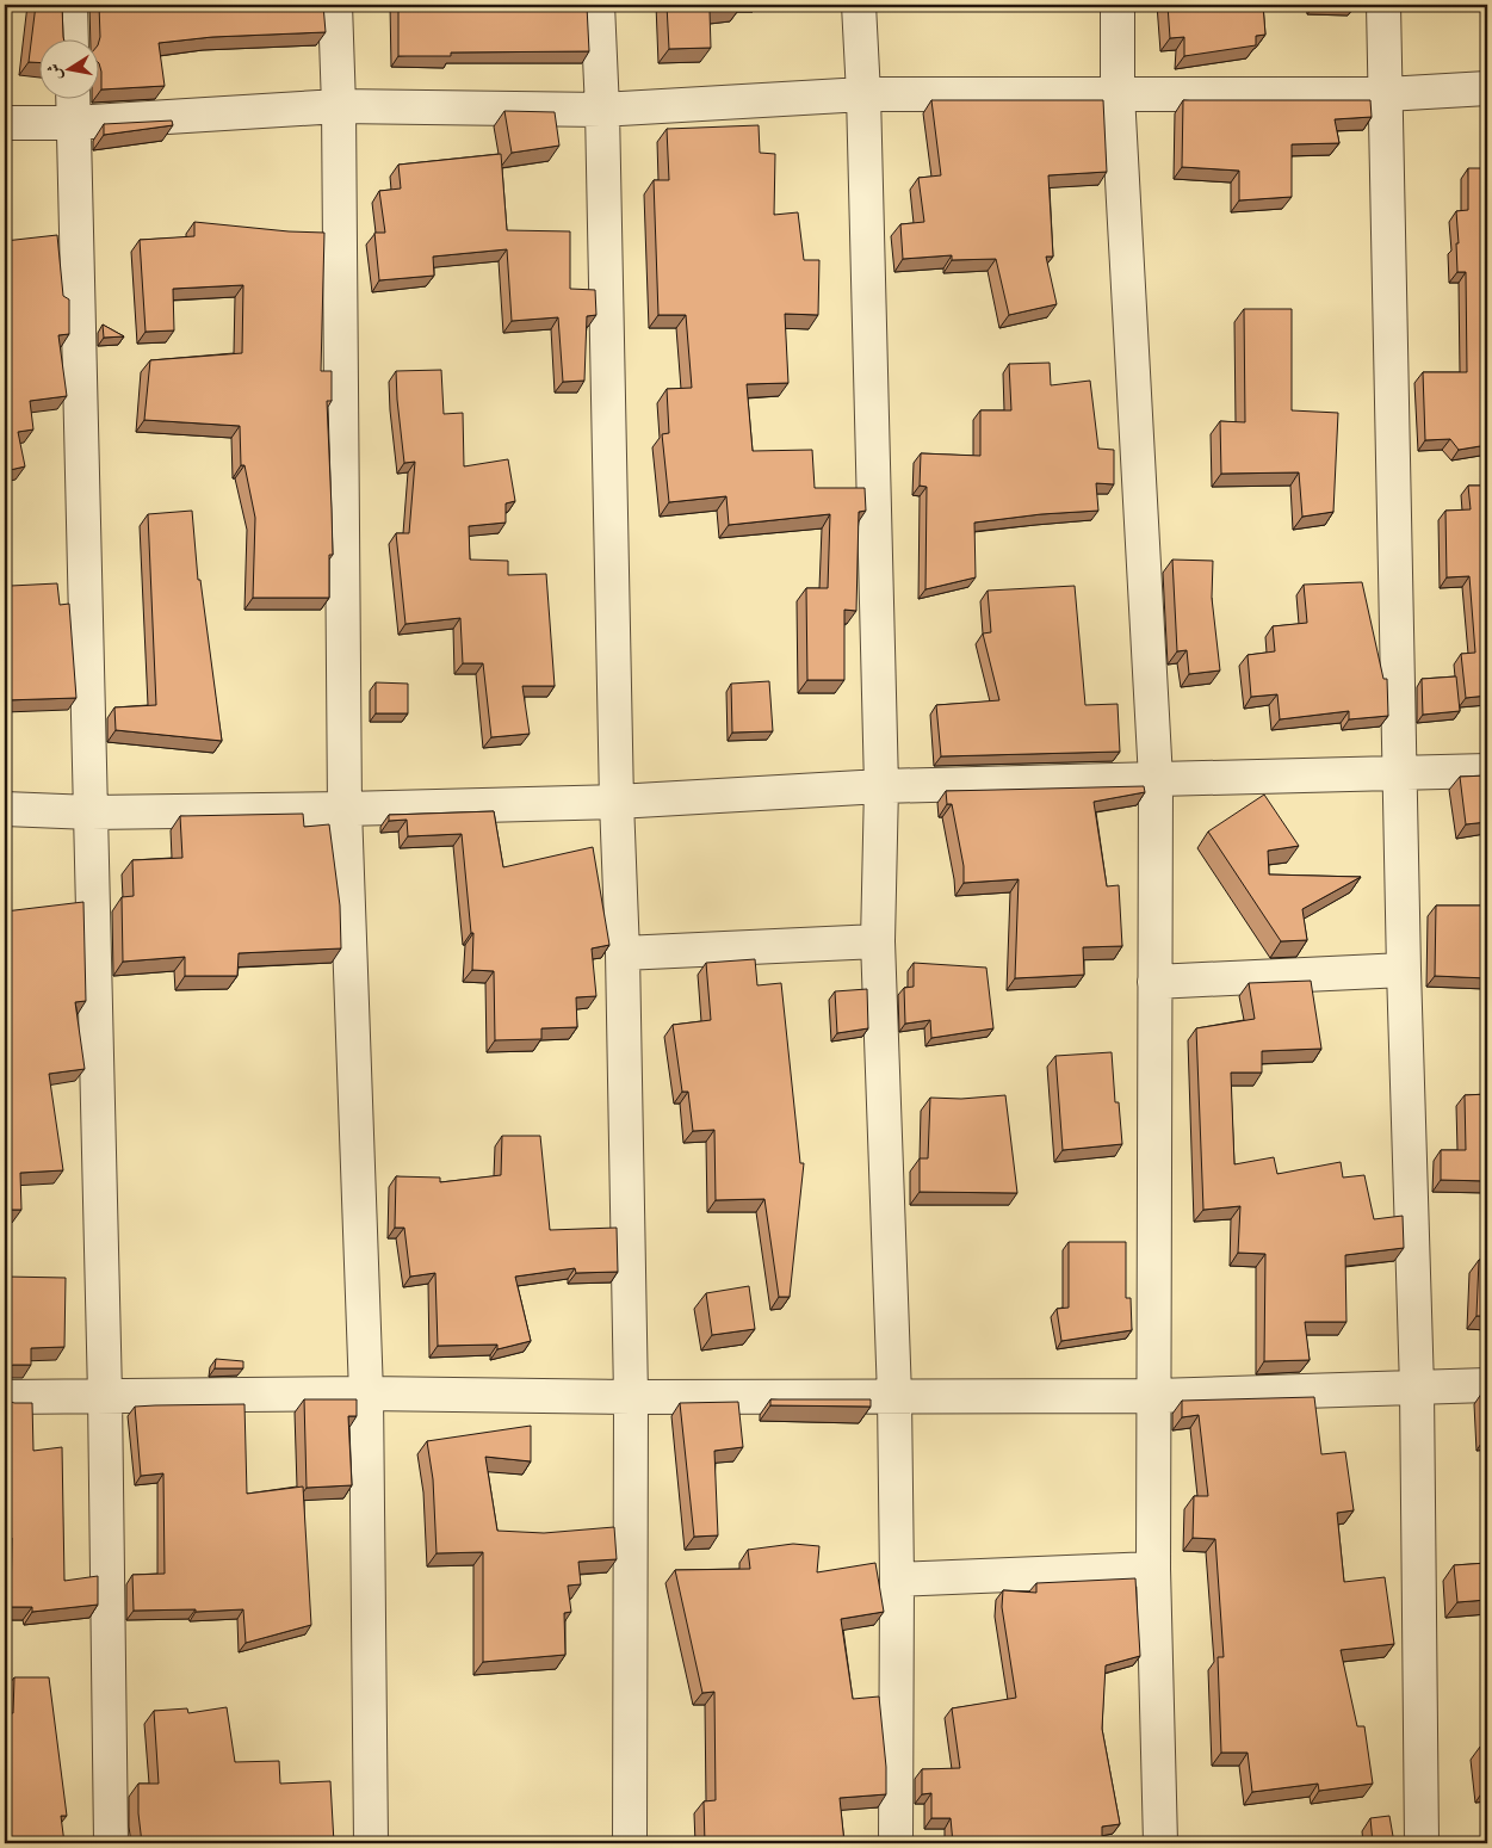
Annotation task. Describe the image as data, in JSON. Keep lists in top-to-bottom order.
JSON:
{
  "north": "left"
}
